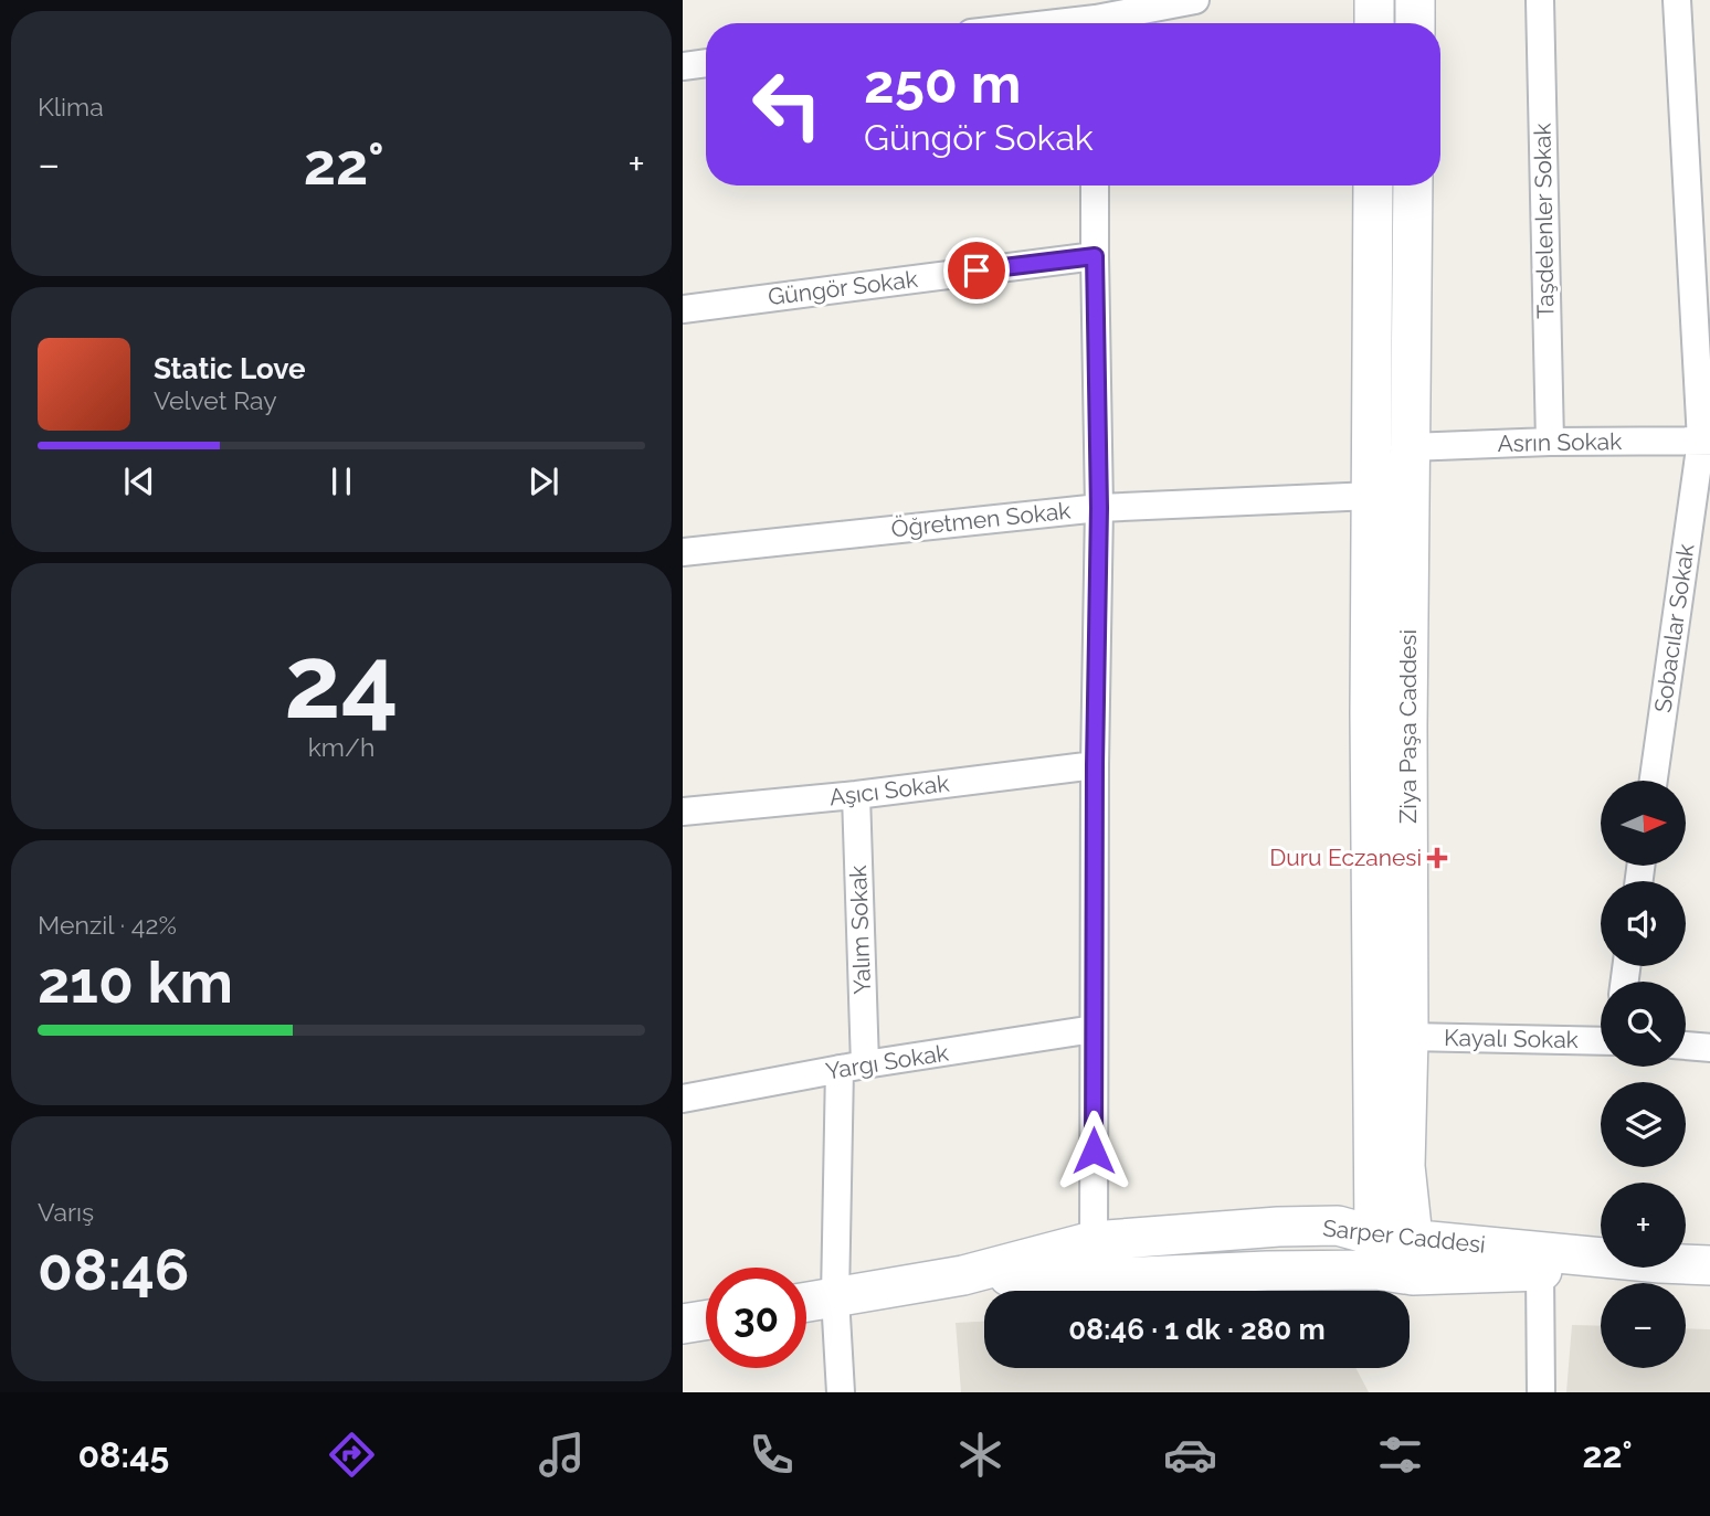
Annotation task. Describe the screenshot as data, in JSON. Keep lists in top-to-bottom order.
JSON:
{
  "streets": {
    "main road": ["Ziya Paşa Caddesi", "Sarper Caddesi"],
    "street": [
      "Taşdelenler Sokak",
      "Güngör Sokak",
      "Asrın Sokak",
      "Öğretmen Sokak",
      "Sobacılar Sokak",
      "Aşıcı Sokak",
      "Yalım Sokak",
      "Kayalı Sokak",
      "Yargı Sokak"
    ]
  },
  "crossings": [
    ["Taşdelenler Sokak", "Asrın Sokak"],
    ["Asrın Sokak", "Sobacılar Sokak"],
    ["Asrın Sokak", "Ziya Paşa Caddesi"],
    ["Öğretmen Sokak", "Ziya Paşa Caddesi"],
    ["Ziya Paşa Caddesi", "Kayalı Sokak"],
    ["Ziya Paşa Caddesi", "Sarper Caddesi"],
    ["Aşıcı Sokak", "Yalım Sokak"],
    ["Yalım Sokak", "Yargı Sokak"],
    ["Yalım Sokak", "Sarper Caddesi"]
  ],
  "places": {
    "health": ["Duru Eczanesi"]
  },
  "north": "right",
  "page": {
    "tile": [
      "Klima",
      ["24", "km/h"],
      ["Menzil · 42%", "210 km"],
      ["Varış", "08:46"]
    ],
    "turn": ["250 m", "Güngör Sokak"],
    "heat": ["−", "22°", "+"],
    "song": ["Static Love", "Velvet Ray"],
    "map_buttons": ["+", "−"],
    "limit": "30",
    "trip": "08:46 · 1 dk · 280 m",
    "tabs": ["08:45", "22°"]
  }
}
